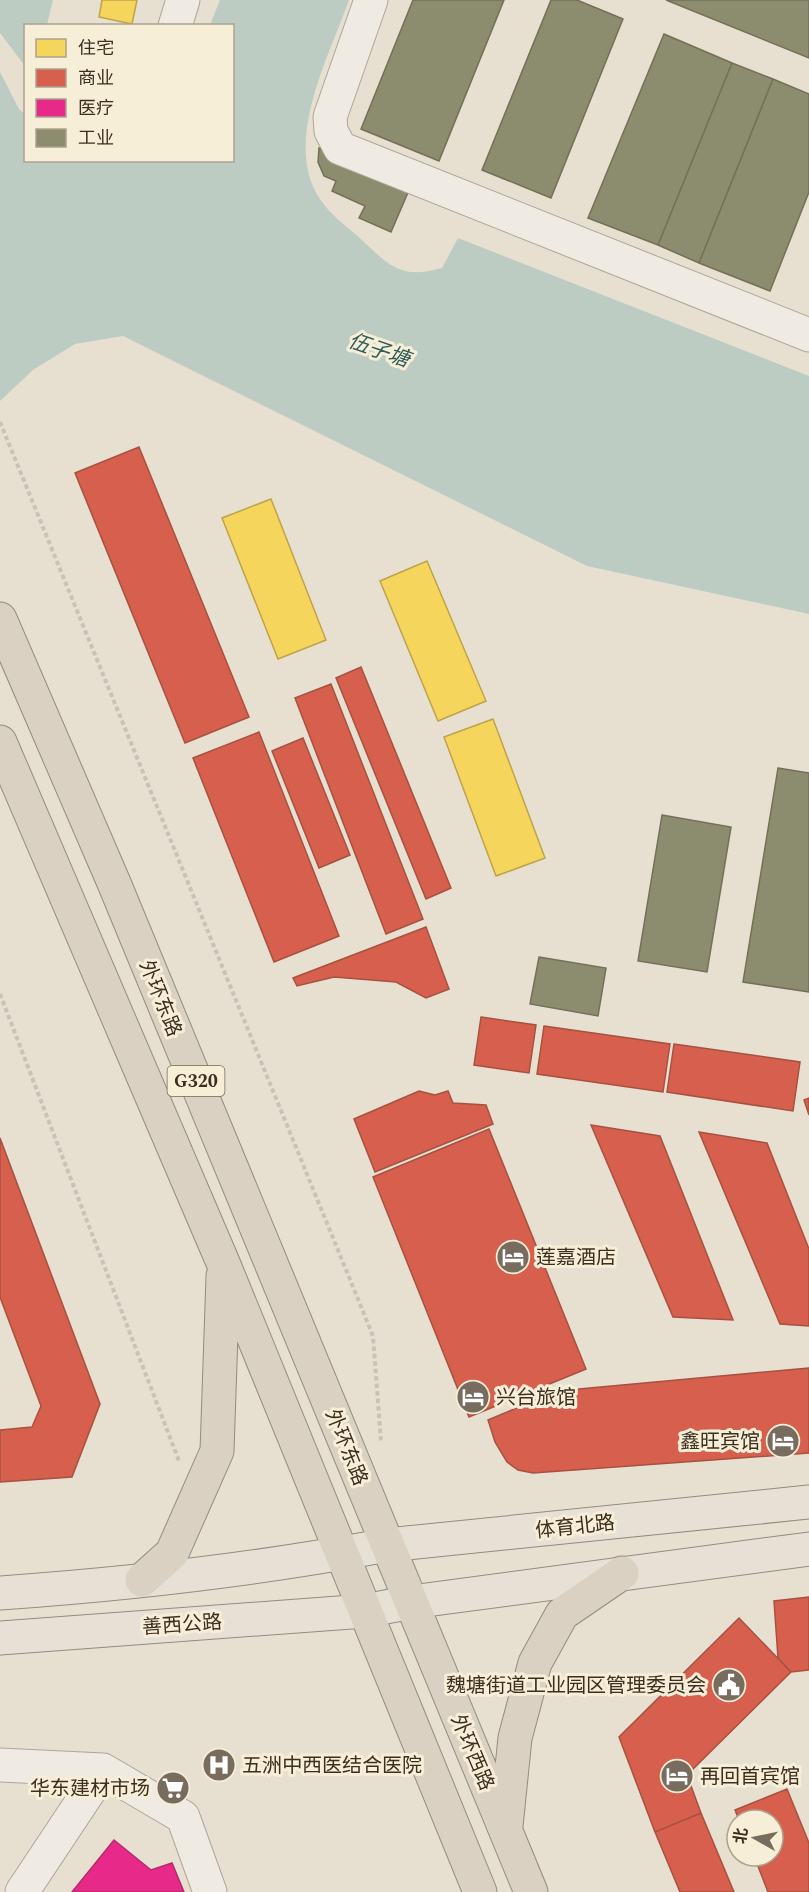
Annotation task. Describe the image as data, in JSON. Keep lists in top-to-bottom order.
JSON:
{
  "streets": {
    "highway": ["外环东路", "G320", "外环西路"],
    "main road": ["体育北路", "善西公路"]
  },
  "crossings": [
    ["外环东路", "体育北路"],
    ["外环东路", "外环西路"],
    ["体育北路", "外环西路"]
  ],
  "water": ["伍子塘"],
  "places": {
    "hotel": [
      "莲嘉酒店",
      "兴台旅馆",
      "鑫旺宾馆",
      "再回首宾馆"
    ],
    "public building": ["魏塘街道工业园区管理委员会"],
    "hospital": ["五洲中西医结合医院"],
    "supermarket": ["华东建材市场"]
  },
  "legend": [
    "住宅",
    "商业",
    "医疗",
    "工业"
  ],
  "north": "left"
}
